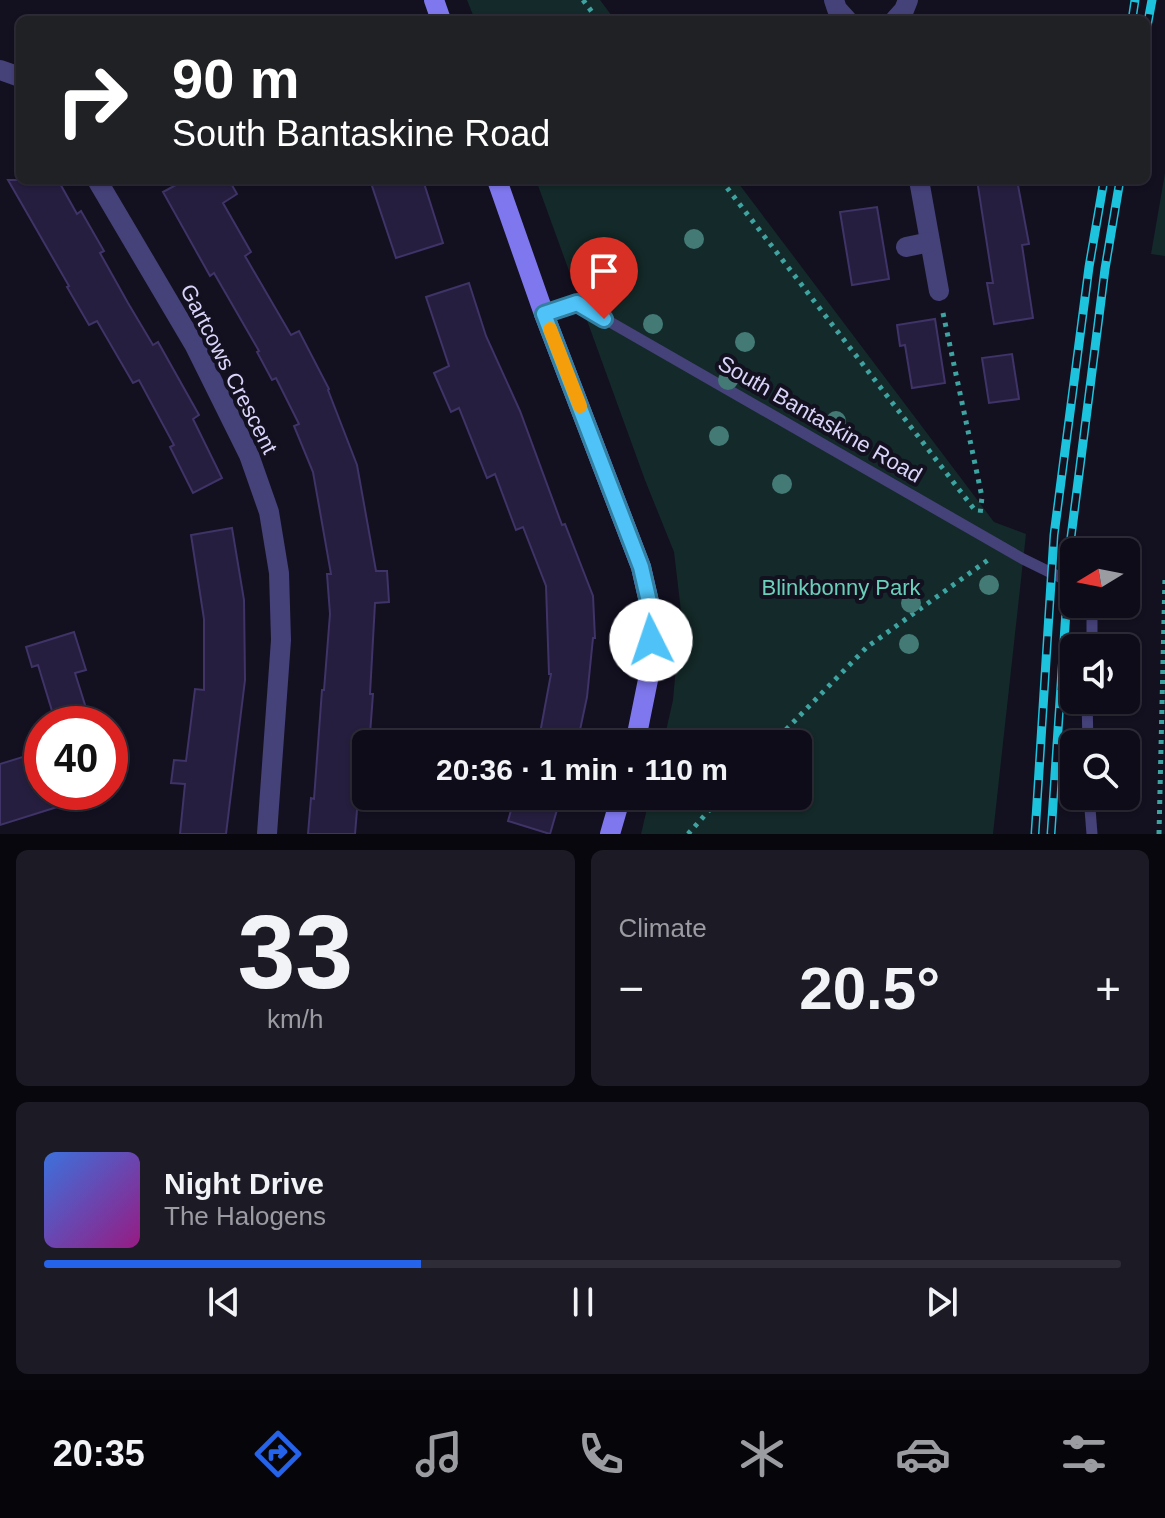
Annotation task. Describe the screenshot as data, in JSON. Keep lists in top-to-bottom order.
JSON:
{
  "streets": {
    "street": ["Gartcows Crescent"],
    "lane": ["South Bantaskine Road"]
  },
  "parks": ["Blinkbonny Park"],
  "north": "left",
  "page": {
    "turn": ["90 m", "South Bantaskine Road"],
    "limit": "40",
    "trip": "20:36 · 1 min · 110 m",
    "tile": [
      ["33", "km/h"],
      "Climate"
    ],
    "heat": ["−", "20.5°", "+"],
    "song": ["Night Drive", "The Halogens"],
    "tabs": "20:35"
  }
}
